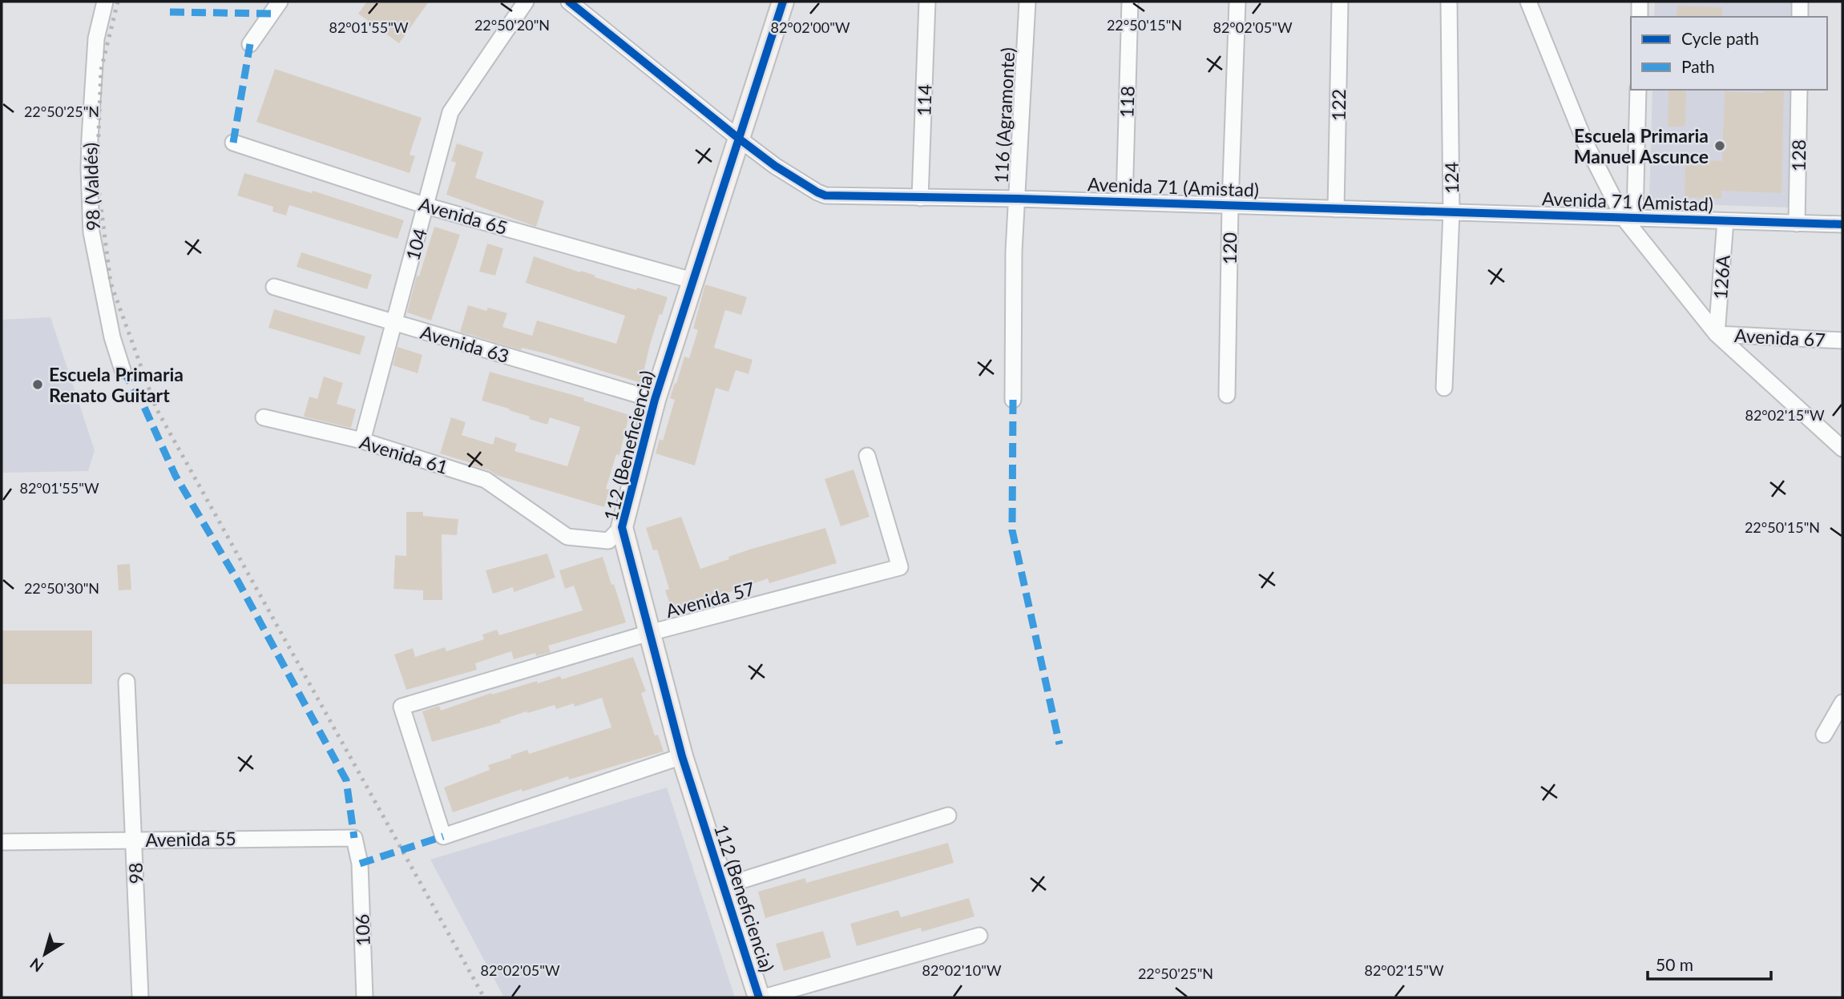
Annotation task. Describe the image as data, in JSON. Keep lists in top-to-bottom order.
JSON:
{
  "streets": {
    "street": [
      "114",
      "118",
      "122",
      "116 (Agramonte)",
      "128",
      "124",
      "98 (Valdés)",
      "Avenida 71 (Amistad)",
      "Avenida 65",
      "104",
      "120",
      "126A",
      "Avenida 67",
      "Avenida 63",
      "112 (Beneficiencia)",
      "Avenida 61",
      "Avenida 57",
      "Avenida 55",
      "98",
      "106"
    ]
  },
  "crossings": [
    ["114", "Avenida 71 (Amistad)"],
    ["118", "Avenida 71 (Amistad)"],
    ["122", "Avenida 71 (Amistad)"],
    ["116 (Agramonte)", "Avenida 71 (Amistad)"],
    ["128", "Avenida 71 (Amistad)"],
    ["124", "Avenida 71 (Amistad)"],
    ["Avenida 71 (Amistad)", "120"],
    ["Avenida 71 (Amistad)", "126A"],
    ["Avenida 71 (Amistad)", "112 (Beneficiencia)"],
    ["Avenida 65", "104"],
    ["Avenida 65", "112 (Beneficiencia)"],
    ["104", "Avenida 63"],
    ["104", "Avenida 61"],
    ["126A", "Avenida 67"],
    ["Avenida 63", "112 (Beneficiencia)"],
    ["112 (Beneficiencia)", "Avenida 61"],
    ["112 (Beneficiencia)", "Avenida 57"],
    ["Avenida 55", "98"],
    ["Avenida 55", "106"]
  ],
  "places": ["Escuela Primaria Manuel Ascunce", "Escuela Primaria Renato Guitart"],
  "legend": ["Cycle path", "Path"],
  "scale_bar": "50 m",
  "north": "bottom left",
  "coordinates": [
    "22°50'20\"N",
    "22°50'15\"N",
    "82°01'55\"W",
    "82°02'00\"W",
    "82°02'05\"W",
    "22°50'25\"N",
    "82°02'15\"W",
    "22°50'30\"N",
    "82°02'10\"W"
  ]
}
